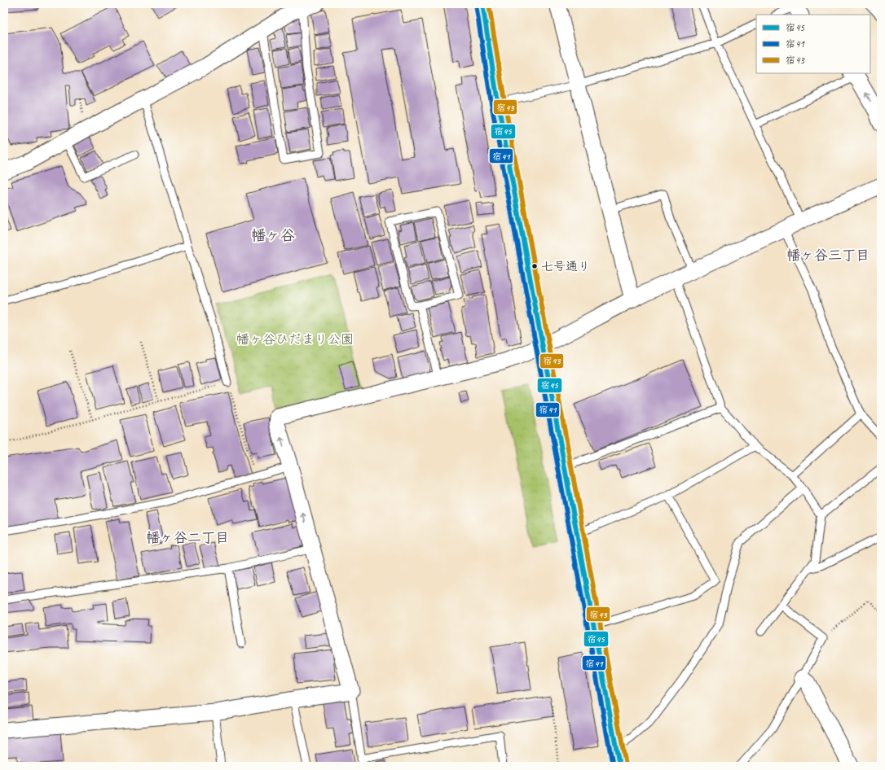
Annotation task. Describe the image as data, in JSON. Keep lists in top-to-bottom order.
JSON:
{
  "districts": ["幡ヶ谷", "幡ヶ谷三丁目", "幡ヶ谷二丁目"],
  "parks": ["幡ヶ谷ひだまり公園"],
  "places": ["七号通り"],
  "lines": ["transit line 宿45", "transit line 宿43", "transit line 宿41"],
  "legend": ["宿45", "宿41", "宿43"]
}
